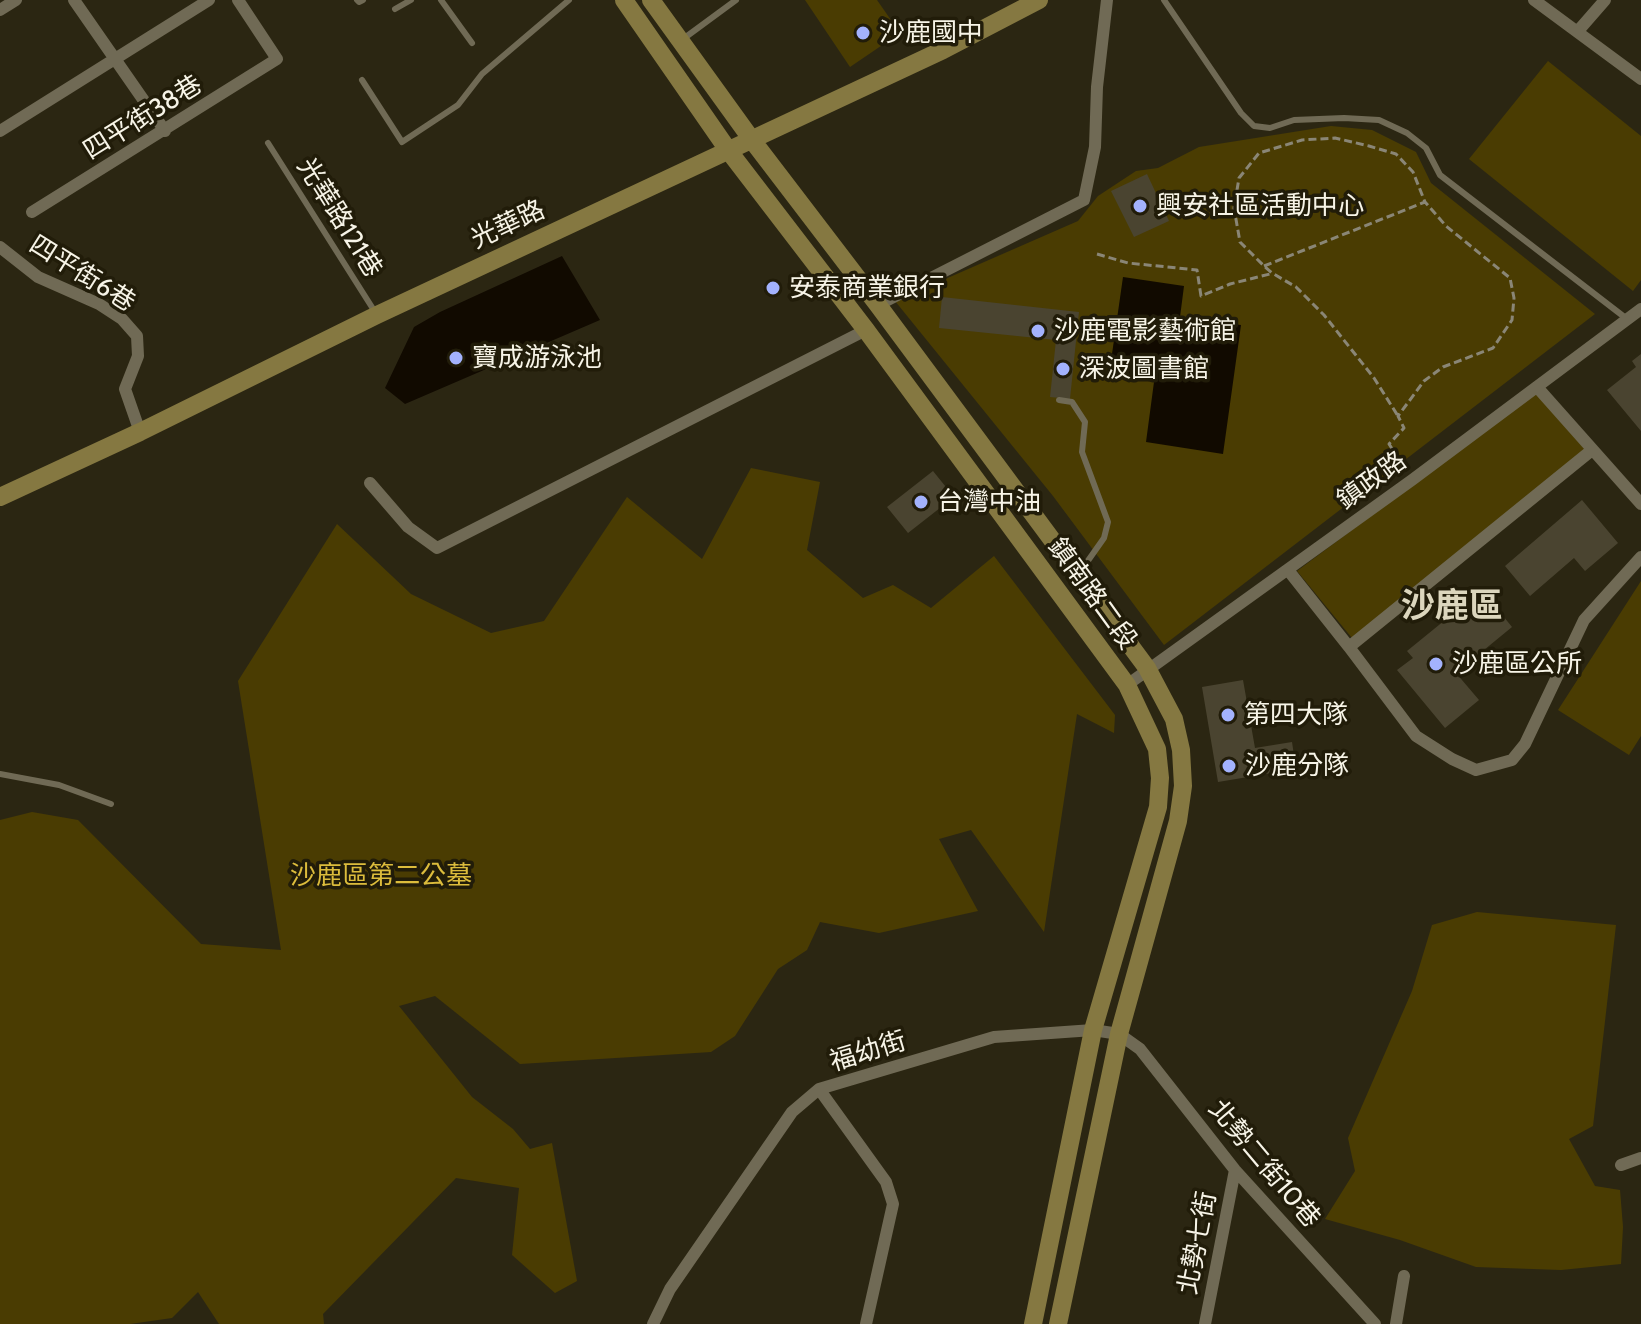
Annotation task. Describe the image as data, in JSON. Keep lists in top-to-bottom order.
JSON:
{
  "streets": {
    "street": [
      "四平街38巷",
      "光華路",
      "四平街6巷",
      "鎮政路",
      "鎮南路二段",
      "福幼街",
      "北勢二街10巷",
      "北勢七街"
    ],
    "lane": ["光華路121巷"]
  },
  "crossings": [
    ["光華路121巷", "光華路"],
    ["光華路", "四平街6巷"],
    ["光華路", "鎮南路二段"],
    ["鎮政路", "鎮南路二段"],
    ["鎮南路二段", "福幼街"],
    ["鎮南路二段", "北勢二街10巷"],
    ["福幼街", "北勢二街10巷"],
    ["北勢二街10巷", "北勢七街"]
  ],
  "districts": ["沙鹿區"],
  "parks": ["沙鹿區第二公墓"],
  "places": [
    "沙鹿國中",
    "興安社區活動中心",
    "安泰商業銀行",
    "沙鹿電影藝術館",
    "寶成游泳池",
    "深波圖書館",
    "台灣中油",
    "沙鹿區公所",
    "第四大隊",
    "沙鹿分隊"
  ]
}
